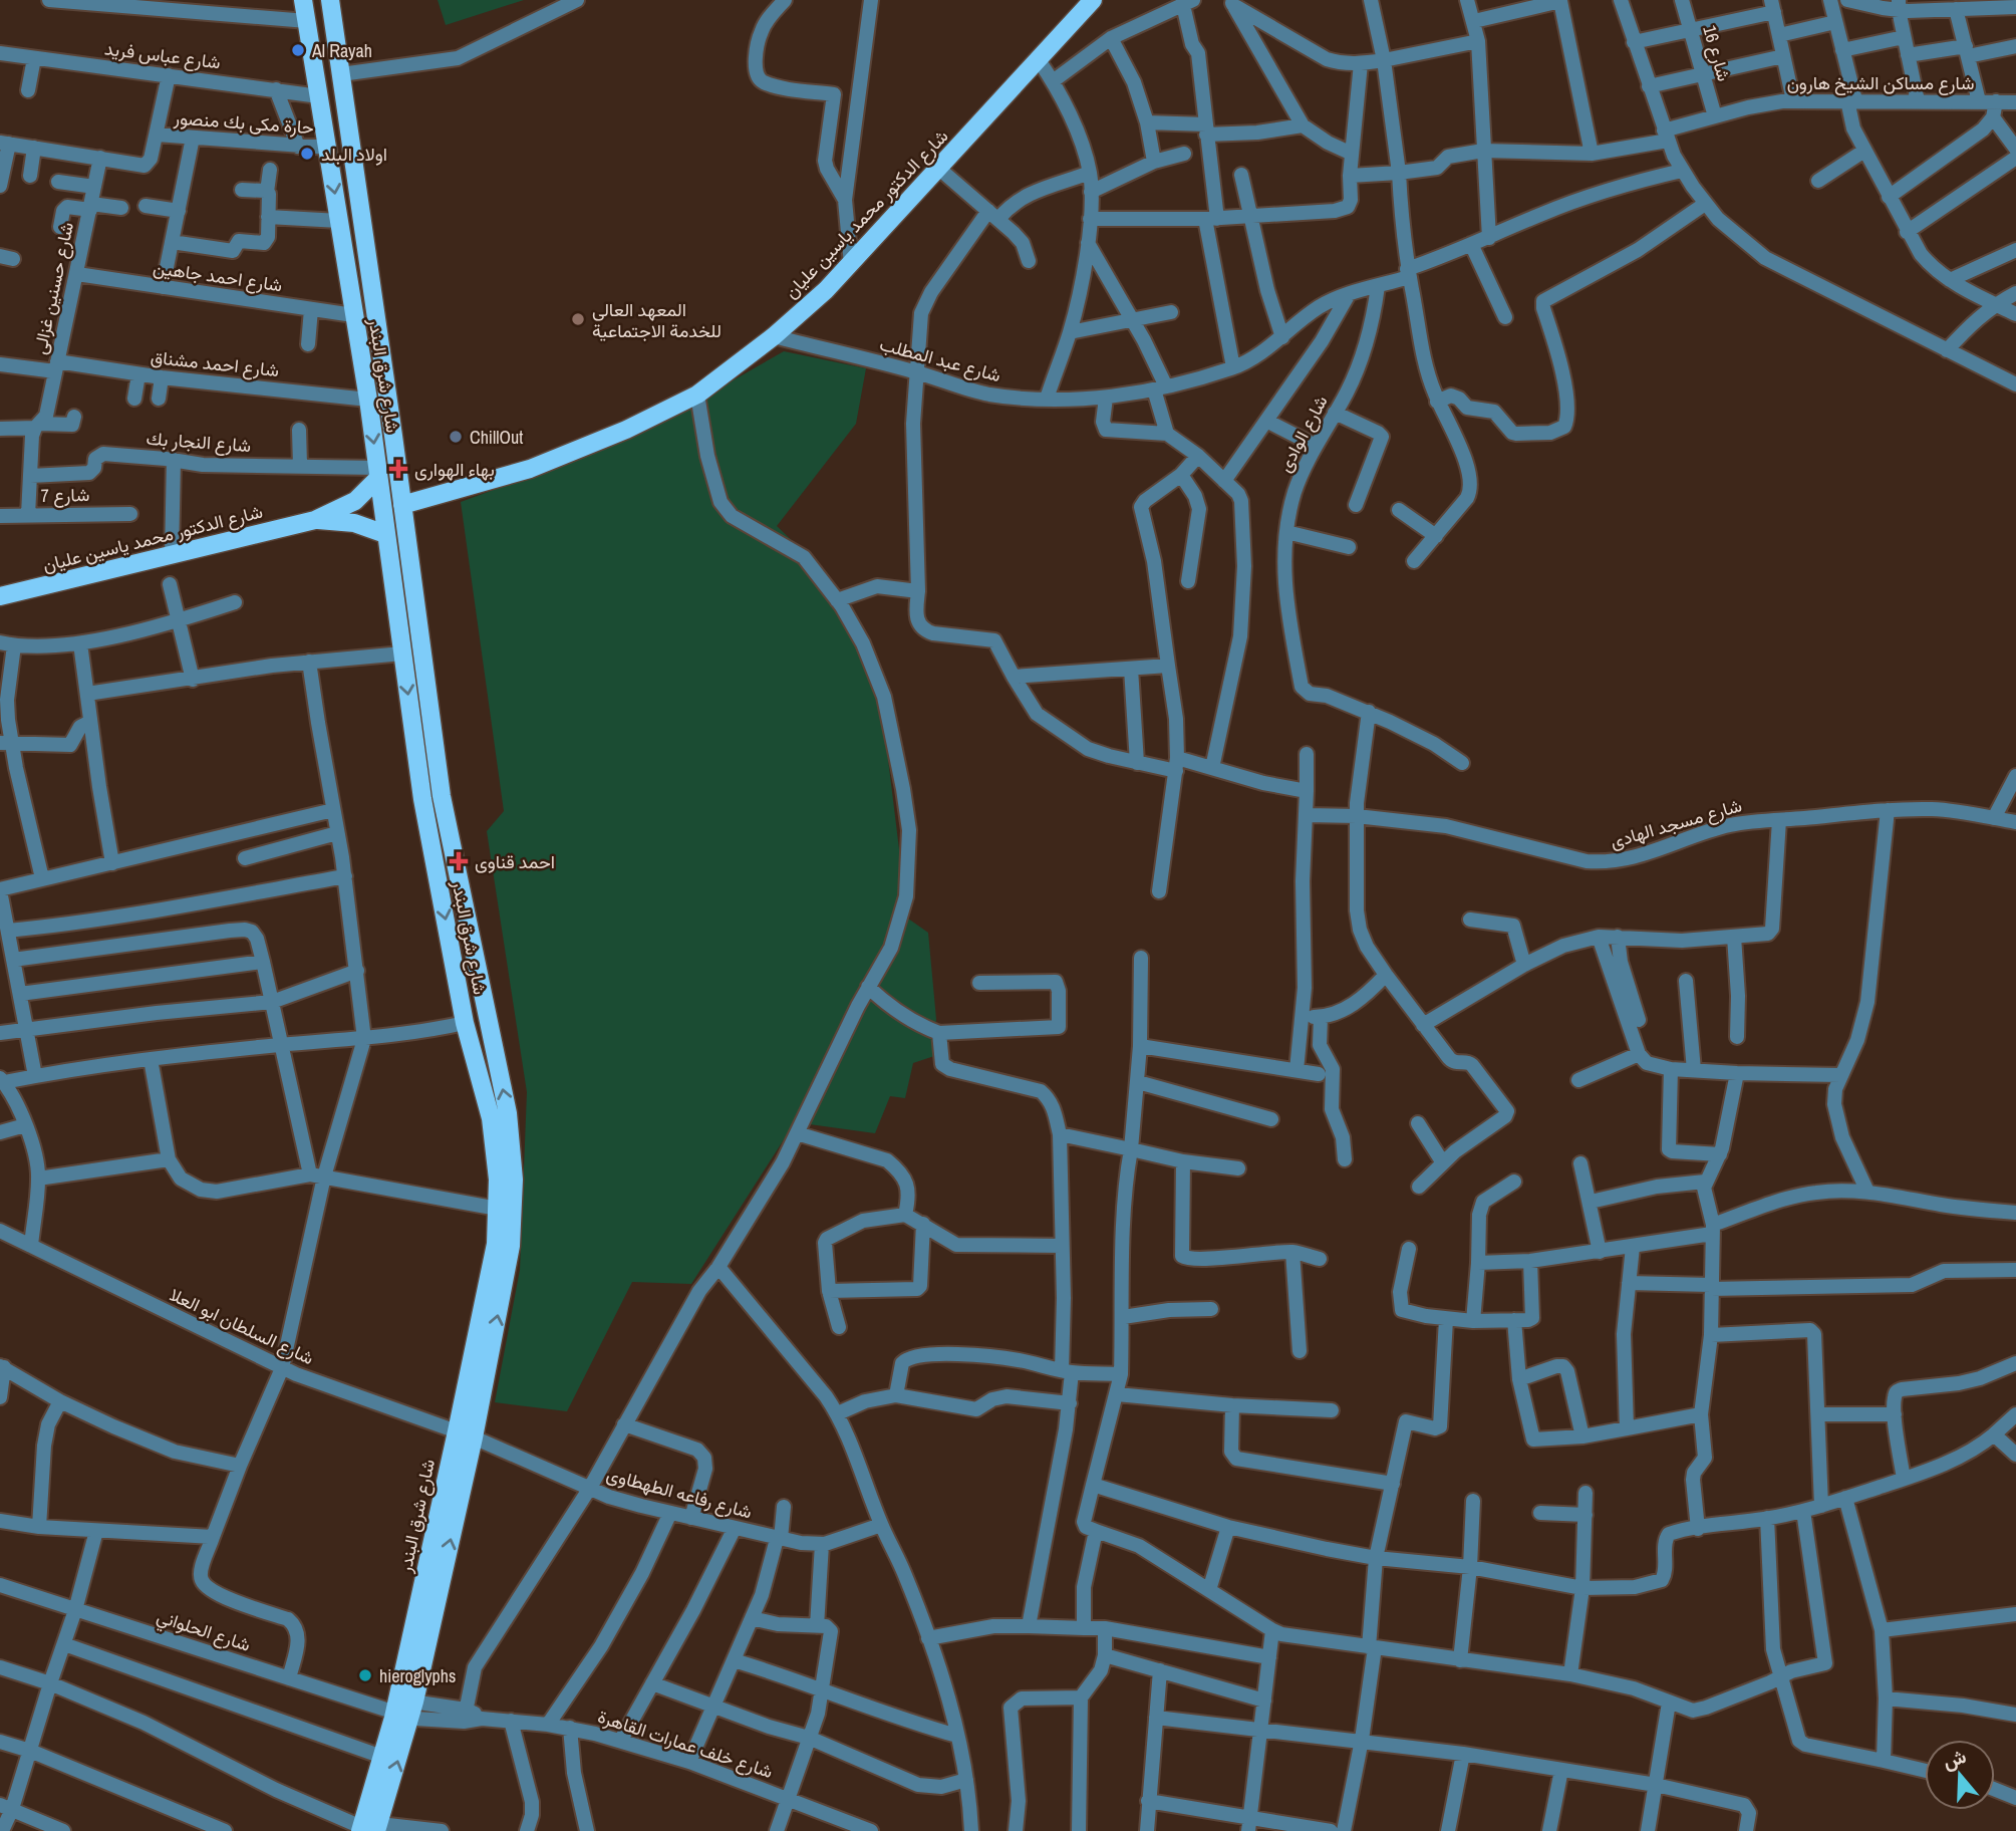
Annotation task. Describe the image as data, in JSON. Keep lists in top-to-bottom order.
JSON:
{
  "streets": {
    "main road": ["شارع الدكتور محمد ياسين عليان", "شارع شرق البندر"],
    "street": [
      "شارع 16",
      "شارع عباس فريد",
      "شارع مساكن الشيخ هارون",
      "حارة مكى بك منصور",
      "شارع احمد جاهين",
      "شارع حسنين غزالى",
      "شارع عبد المطلب",
      "شارع احمد مشناق",
      "شارع الوادى",
      "شارع النجار بك",
      "شارع 7",
      "شارع مسجد الهادى",
      "شارع السلطان ابو العلا",
      "شارع رفاعه الطهطاوى",
      "شارع الحلواني",
      "شارع خلف عمارات القاهرة"
    ]
  },
  "crossings": [
    ["شارع 16", "شارع مساكن الشيخ هارون"],
    ["شارع عباس فريد", "شارع شرق البندر"],
    ["حارة مكى بك منصور", "شارع شرق البندر"],
    ["شارع الدكتور محمد ياسين عليان", "شارع عبد المطلب"],
    ["شارع الدكتور محمد ياسين عليان", "شارع شرق البندر"],
    ["شارع الدكتور محمد ياسين عليان", "شارع النجار بك"],
    ["شارع احمد جاهين", "شارع حسنين غزالى"],
    ["شارع احمد جاهين", "شارع شرق البندر"],
    ["شارع حسنين غزالى", "شارع احمد مشناق"],
    ["شارع عبد المطلب", "شارع الوادى"],
    ["شارع احمد مشناق", "شارع شرق البندر"],
    ["شارع شرق البندر", "شارع النجار بك"],
    ["شارع شرق البندر", "شارع السلطان ابو العلا"],
    ["شارع شرق البندر", "شارع رفاعه الطهطاوى"],
    ["شارع شرق البندر", "شارع الحلواني"],
    ["شارع شرق البندر", "شارع خلف عمارات القاهرة"],
    ["شارع السلطان ابو العلا", "شارع رفاعه الطهطاوى"],
    ["شارع الحلواني", "شارع خلف عمارات القاهرة"]
  ],
  "places": {
    "other": [
      "Al Rayah",
      "اولاد البلد",
      "المعهد العالى للخدمة الاجتماعية",
      "ChillOut",
      "hieroglyphs"
    ],
    "health": ["بهاء الهوارى", "احمد قناوى"]
  },
  "north": "top"
}
